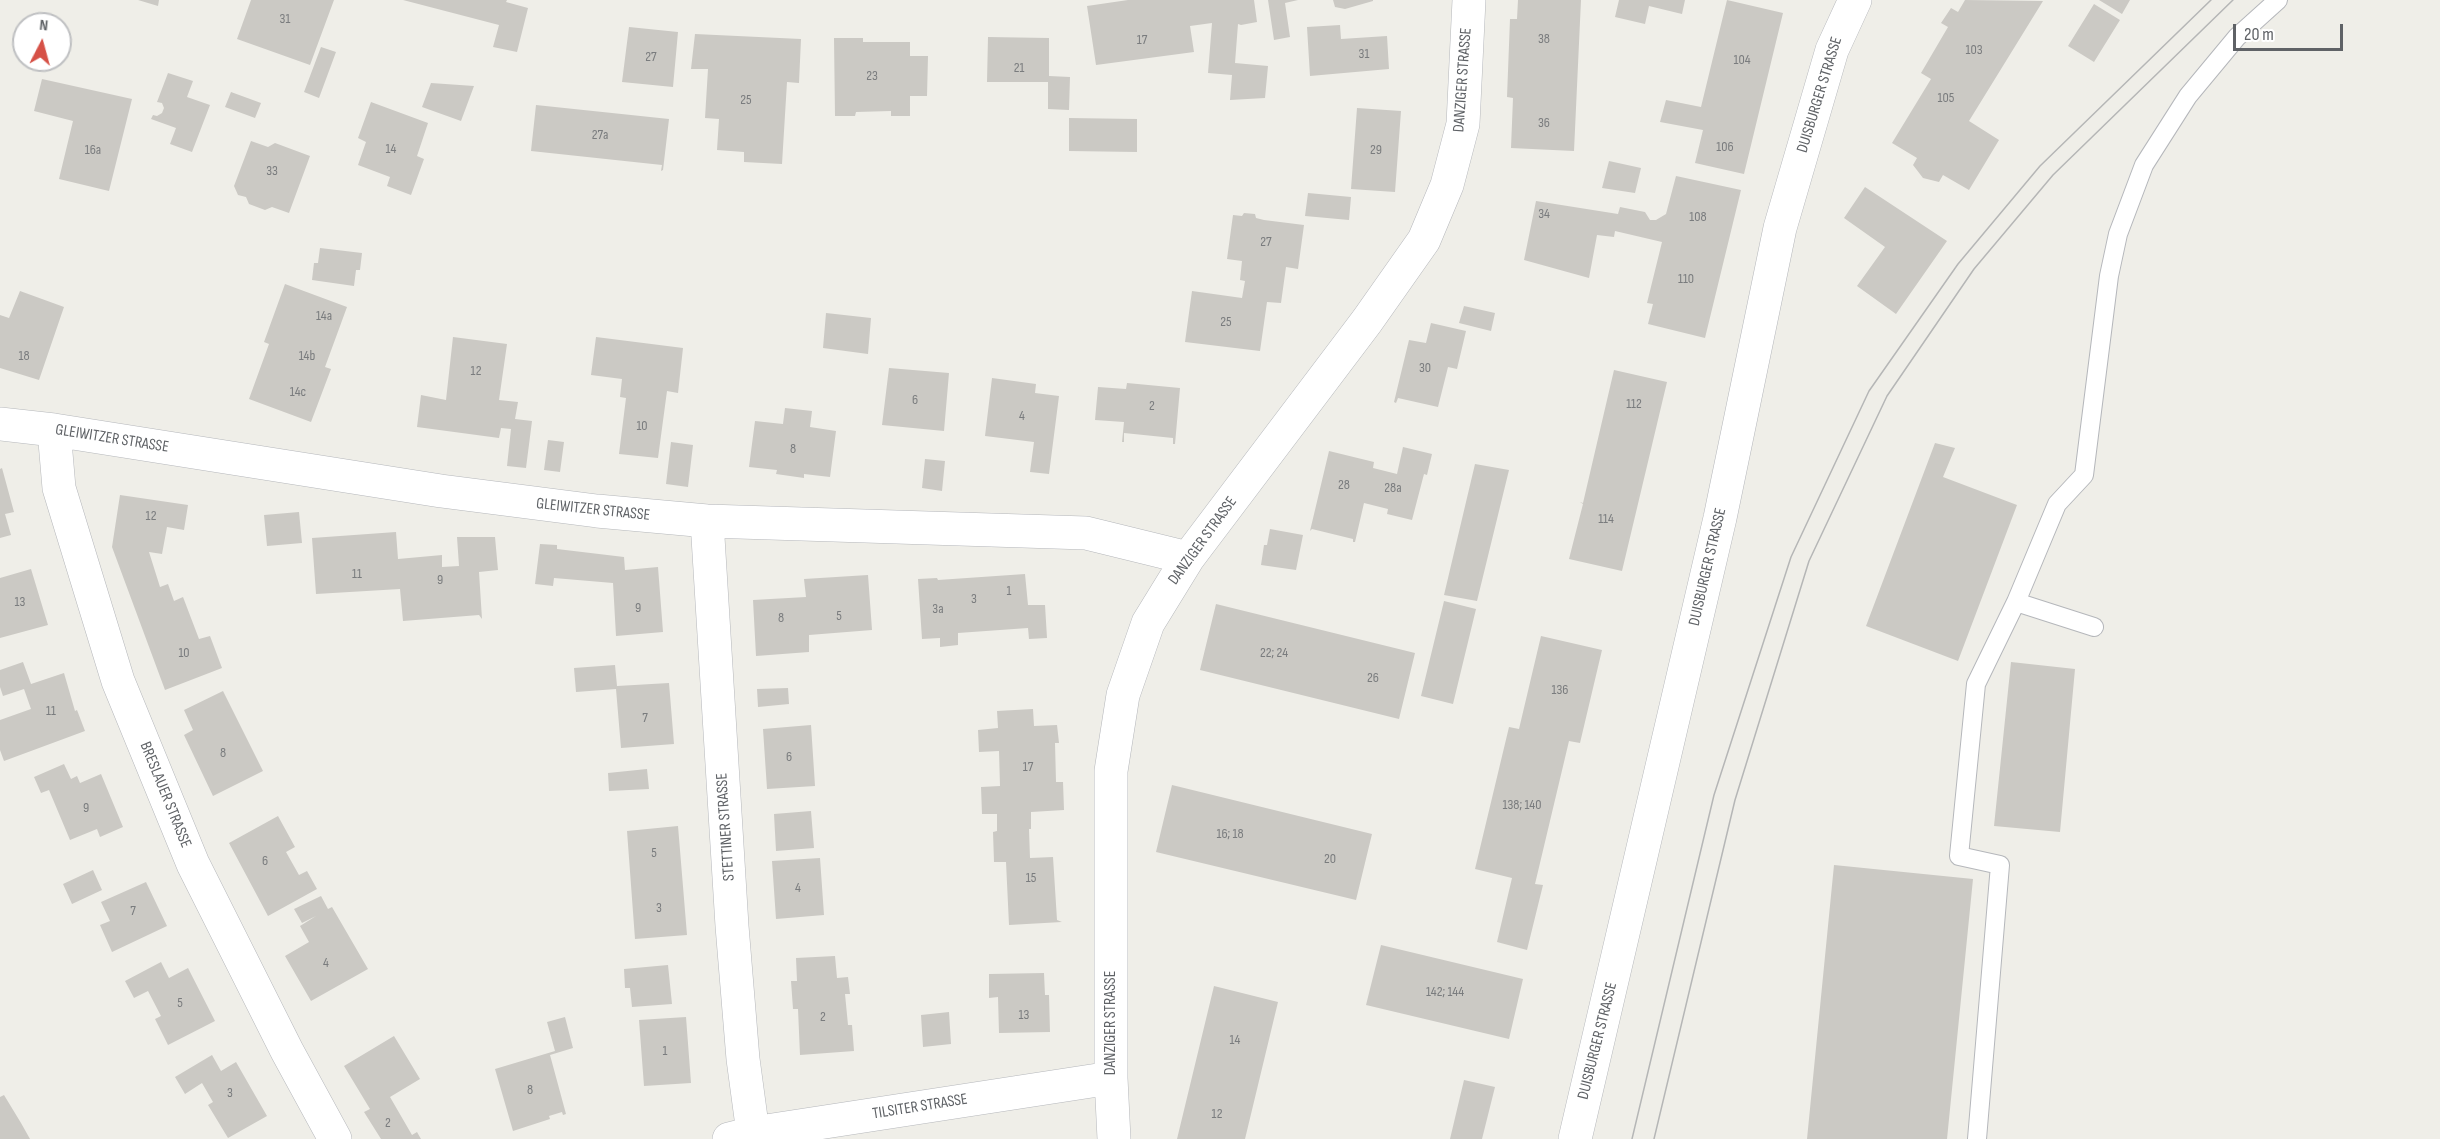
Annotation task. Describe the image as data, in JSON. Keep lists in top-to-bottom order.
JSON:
{
  "streets": {
    "street": [
      "DANZIGER STRASSE",
      "DUISBURGER STRASSE",
      "GLEIWITZER STRASSE",
      "BRESLAUER STRASSE",
      "STETTINER STRASSE",
      "TILSITER STRASSE"
    ]
  },
  "crossings": [
    ["DANZIGER STRASSE", "GLEIWITZER STRASSE"],
    ["DANZIGER STRASSE", "TILSITER STRASSE"],
    ["GLEIWITZER STRASSE", "BRESLAUER STRASSE"],
    ["GLEIWITZER STRASSE", "STETTINER STRASSE"],
    ["STETTINER STRASSE", "TILSITER STRASSE"]
  ],
  "house_numbers": [
    "31",
    "38",
    "17",
    "103",
    "31",
    "27",
    "104",
    "21",
    "23",
    "105",
    "25",
    "36",
    "27a",
    "106",
    "14",
    "16a",
    "29",
    "33",
    "34",
    "108",
    "27",
    "110",
    "14a",
    "25",
    "18",
    "14b",
    "30",
    "12",
    "14c",
    "6",
    "112",
    "2",
    "4",
    "10",
    "8",
    "28",
    "28a",
    "12",
    "114",
    "11",
    "9",
    "1",
    "3",
    "13",
    "9",
    "3a",
    "5",
    "8",
    "10",
    "22; 24",
    "26",
    "136",
    "11",
    "7",
    "8",
    "6",
    "17",
    "138; 140",
    "9",
    "16; 18",
    "5",
    "20",
    "6",
    "15",
    "4",
    "3",
    "7",
    "4",
    "142; 144",
    "5",
    "13",
    "2",
    "14",
    "1",
    "8",
    "3",
    "12",
    "2"
  ],
  "scale_bar": "20 m",
  "north": "top"
}
